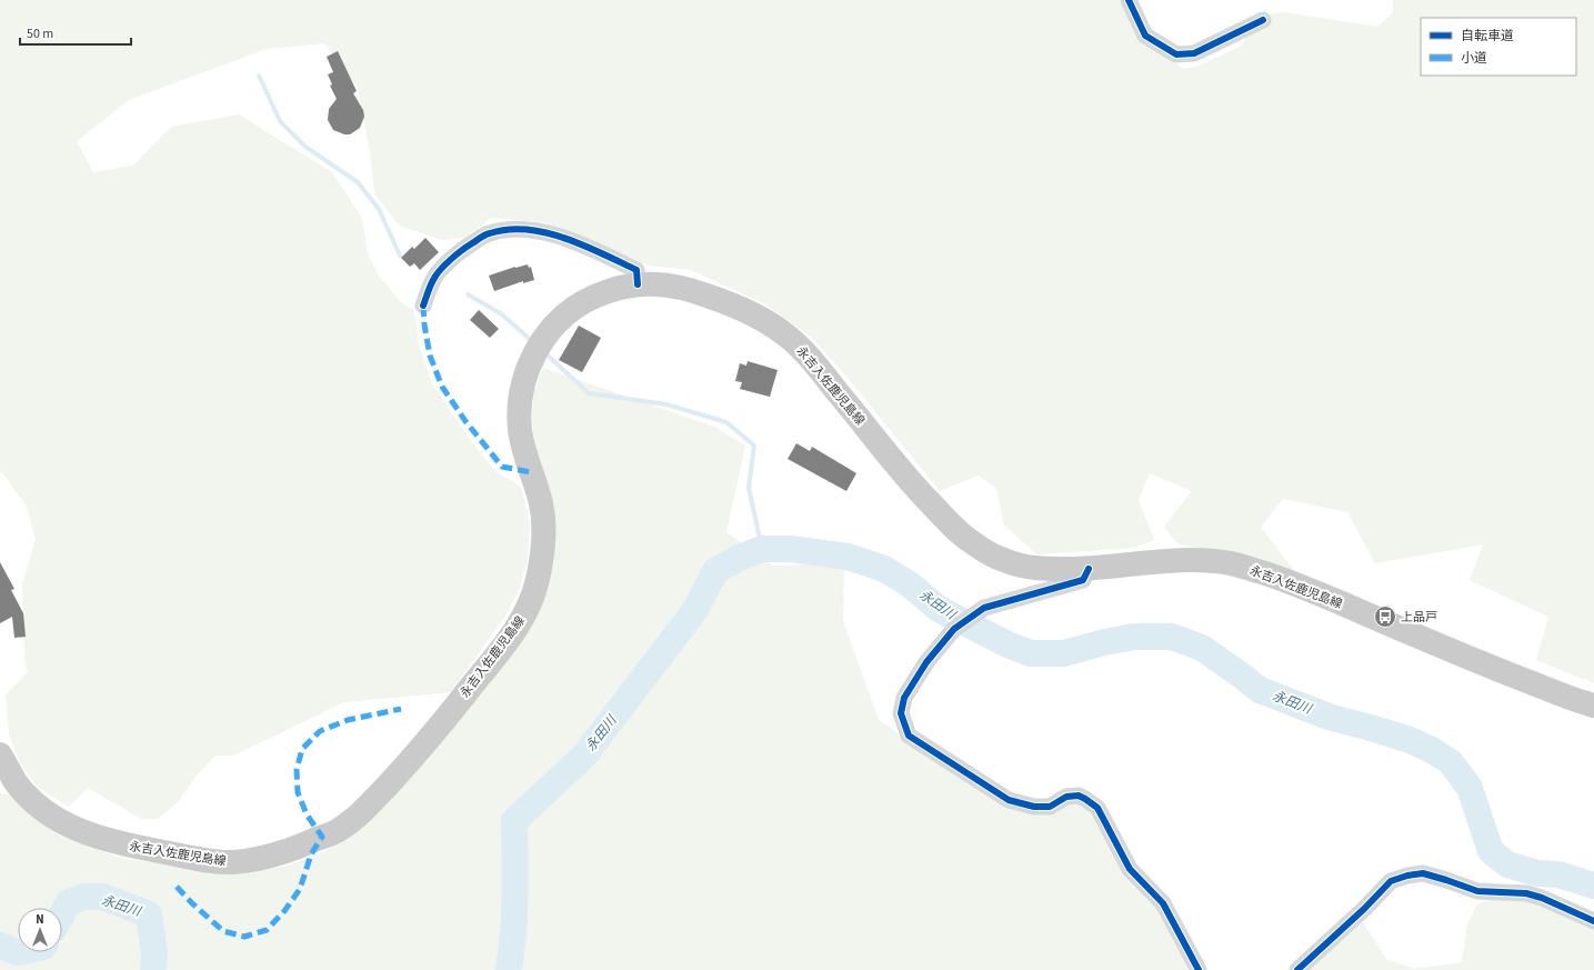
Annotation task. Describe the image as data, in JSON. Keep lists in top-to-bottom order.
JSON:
{
  "streets": {
    "main road": ["永吉入佐鹿児島線"]
  },
  "water": ["永田川"],
  "places": {
    "bus stop": ["上品戸"]
  },
  "legend": ["自転車道", "小道"],
  "scale_bar": "50 m",
  "north": "top"
}
